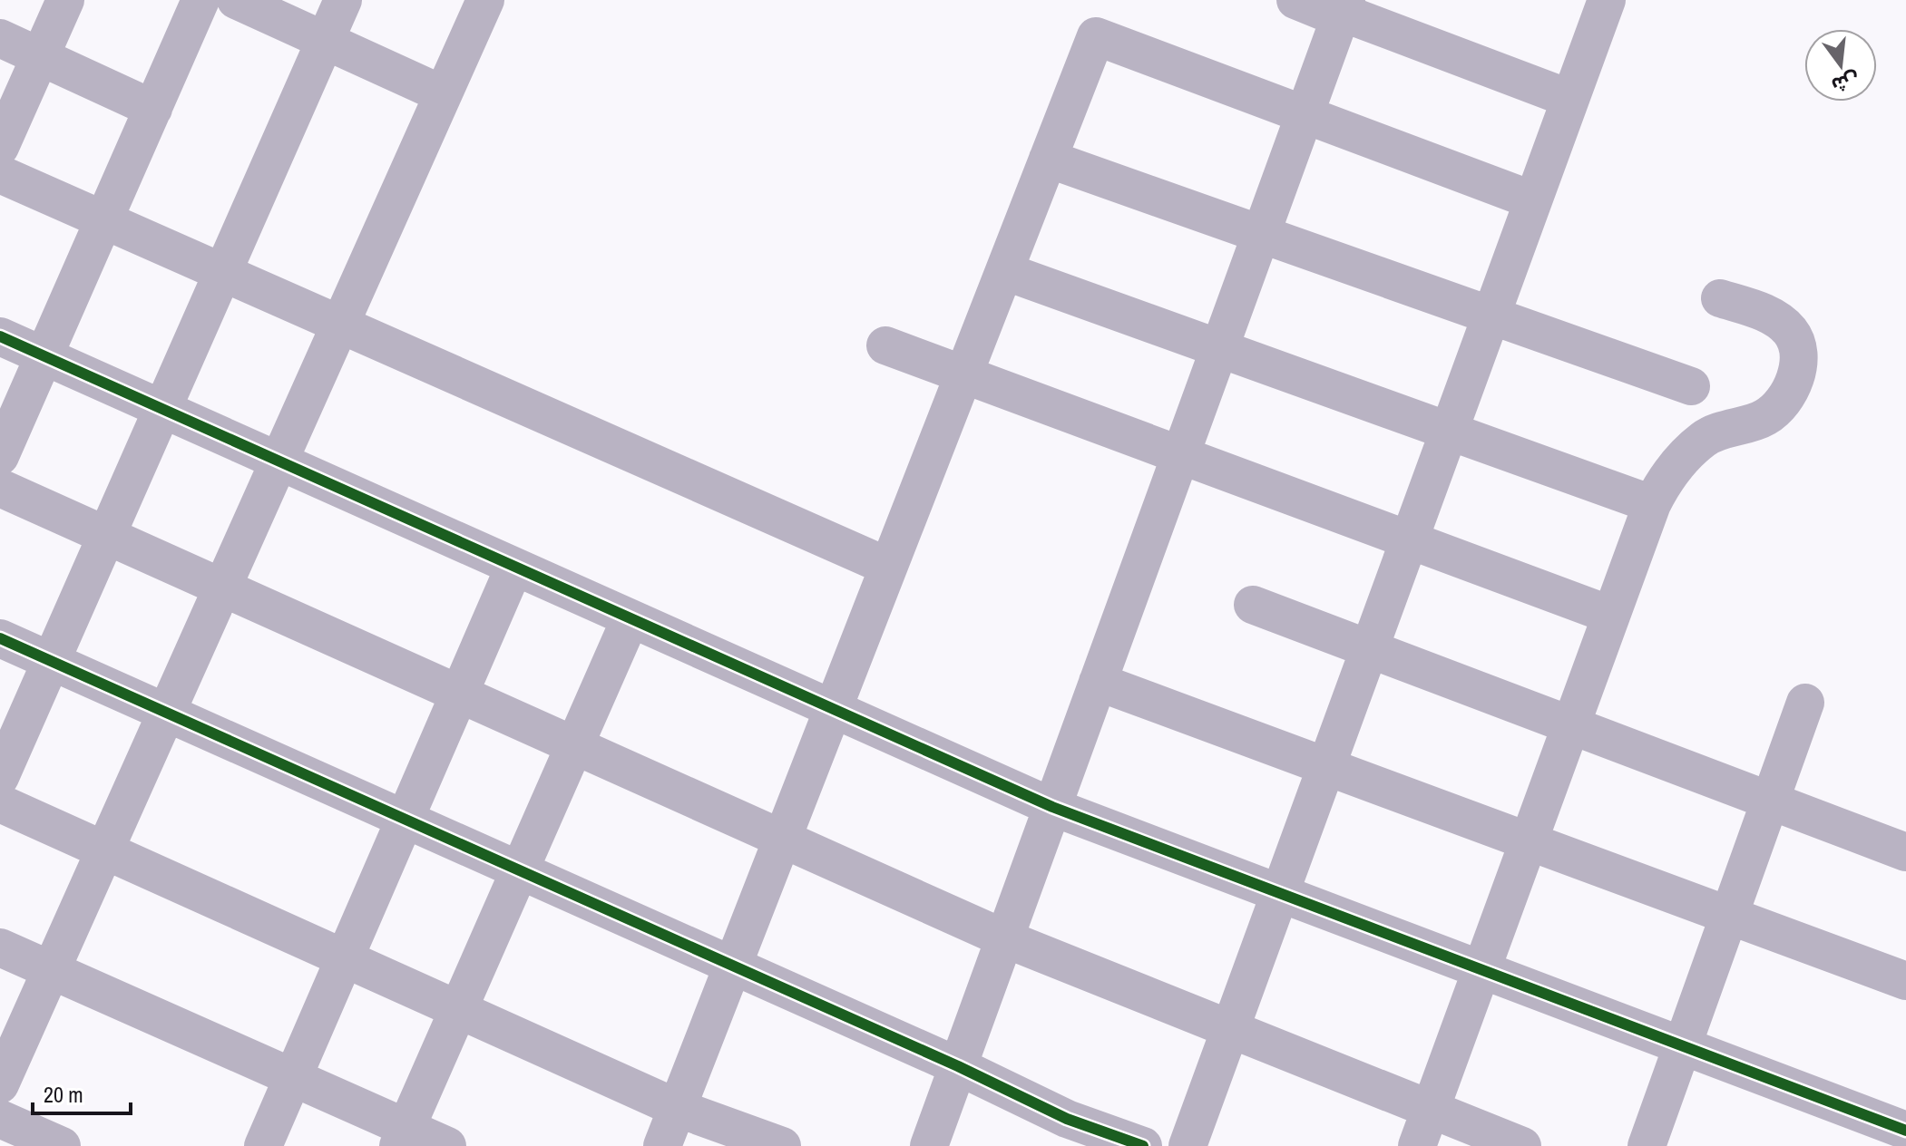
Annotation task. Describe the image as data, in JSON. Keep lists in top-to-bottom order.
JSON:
{
  "scale_bar": "20 m",
  "north": "bottom"
}
